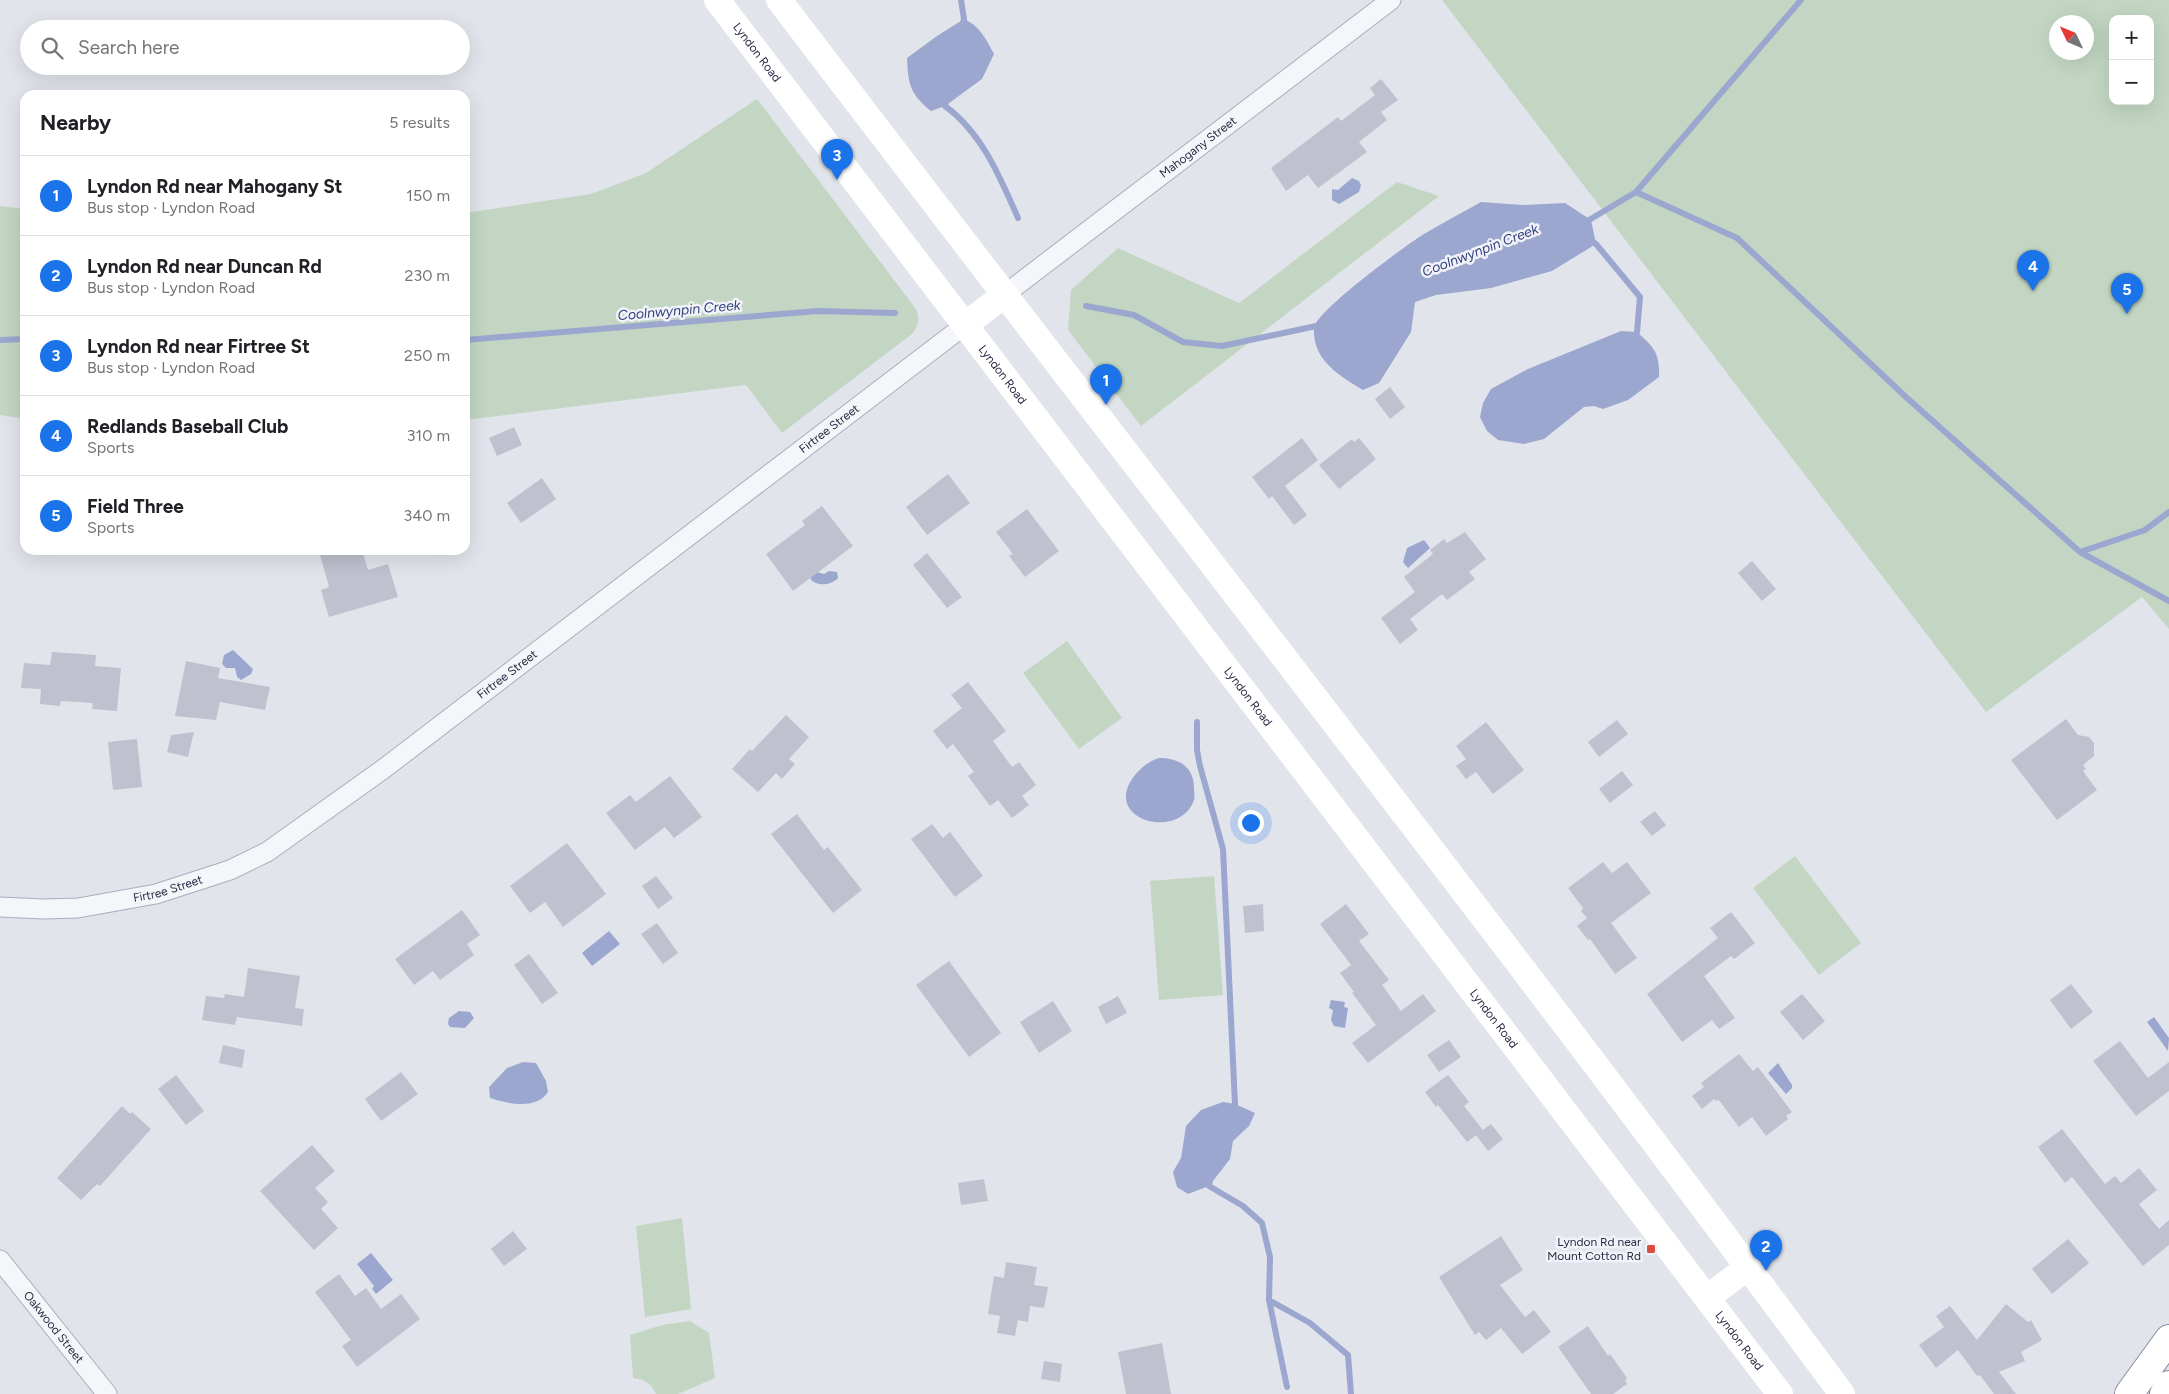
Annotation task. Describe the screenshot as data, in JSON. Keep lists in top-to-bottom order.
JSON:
{
  "streets": {
    "main road": ["Lyndon Road"],
    "street": ["Mahogany Street", "Firtree Street", "Oakwood Street"]
  },
  "crossings": [
    ["Lyndon Road", "Firtree Street"]
  ],
  "water": ["Coolnwynpin Creek"],
  "places": {
    "transit": ["Lyndon Rd near Mount Cotton Rd"]
  },
  "north": "top left",
  "page": {
    "map_buttons": ["+", "−"],
    "search": "Search here",
    "heading": ["Nearby", "5 results"],
    "pins": [
      "3",
      "4",
      "5",
      "1",
      "2"
    ],
    "list": [
      {
        "mark": "1",
        "name": "Lyndon Rd near Mahogany St",
        "note": "Bus stop · Lyndon Road",
        "value": "150 m"
      },
      {
        "mark": "2",
        "name": "Lyndon Rd near Duncan Rd",
        "note": "Bus stop · Lyndon Road",
        "value": "230 m"
      },
      {
        "mark": "3",
        "name": "Lyndon Rd near Firtree St",
        "note": "Bus stop · Lyndon Road",
        "value": "250 m"
      },
      {
        "mark": "4",
        "name": "Redlands Baseball Club",
        "note": "Sports",
        "value": "310 m"
      },
      {
        "mark": "5",
        "name": "Field Three",
        "note": "Sports",
        "value": "340 m"
      }
    ]
  }
}
